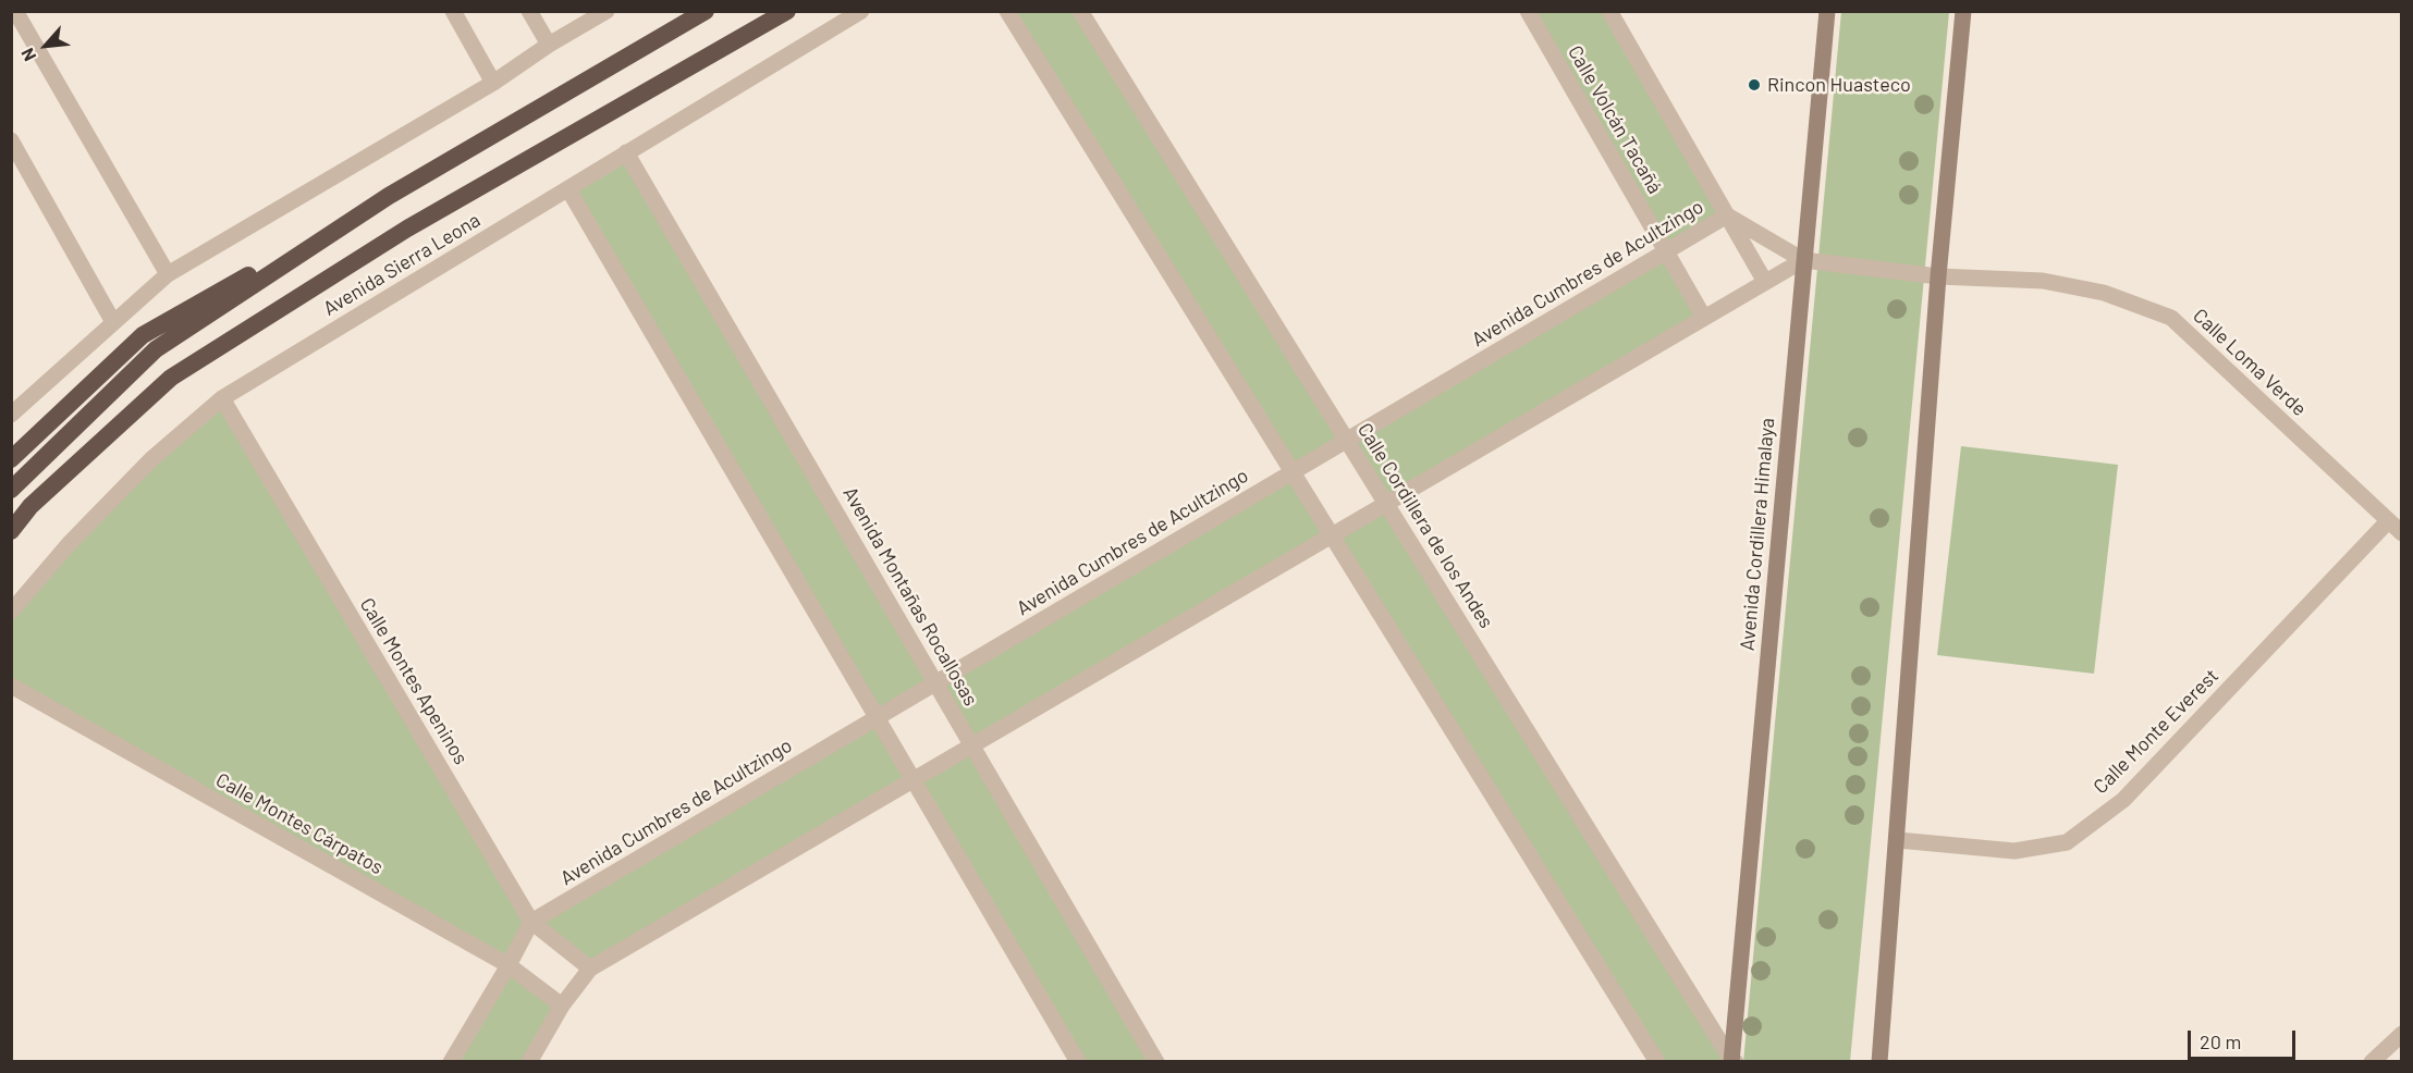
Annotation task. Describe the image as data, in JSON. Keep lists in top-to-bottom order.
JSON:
{
  "streets": {
    "highway": ["Avenida Sierra Leona"],
    "main road": ["Avenida Cordillera Himalaya"],
    "street": [
      "Calle Volcán Tacañá",
      "Avenida Cumbres de Acultzingo",
      "Calle Loma Verde",
      "Calle Cordillera de los Andes",
      "Avenida Montañas Rocallosas",
      "Calle Montes Apeninos",
      "Calle Monte Everest",
      "Calle Montes Cárpatos"
    ]
  },
  "crossings": [
    ["Calle Volcán Tacañá", "Avenida Cumbres de Acultzingo"],
    ["Avenida Sierra Leona", "Avenida Montañas Rocallosas"],
    ["Avenida Sierra Leona", "Calle Montes Apeninos"],
    ["Avenida Cumbres de Acultzingo", "Calle Loma Verde"],
    ["Avenida Cumbres de Acultzingo", "Calle Cordillera de los Andes"],
    ["Avenida Cumbres de Acultzingo", "Avenida Cordillera Himalaya"],
    ["Avenida Cumbres de Acultzingo", "Avenida Montañas Rocallosas"],
    ["Avenida Cumbres de Acultzingo", "Calle Montes Apeninos"],
    ["Calle Loma Verde", "Avenida Cordillera Himalaya"],
    ["Calle Loma Verde", "Calle Monte Everest"],
    ["Calle Cordillera de los Andes", "Avenida Cordillera Himalaya"]
  ],
  "places": ["Rincon Huasteco"],
  "scale_bar": "20 m",
  "north": "bottom left"
}
